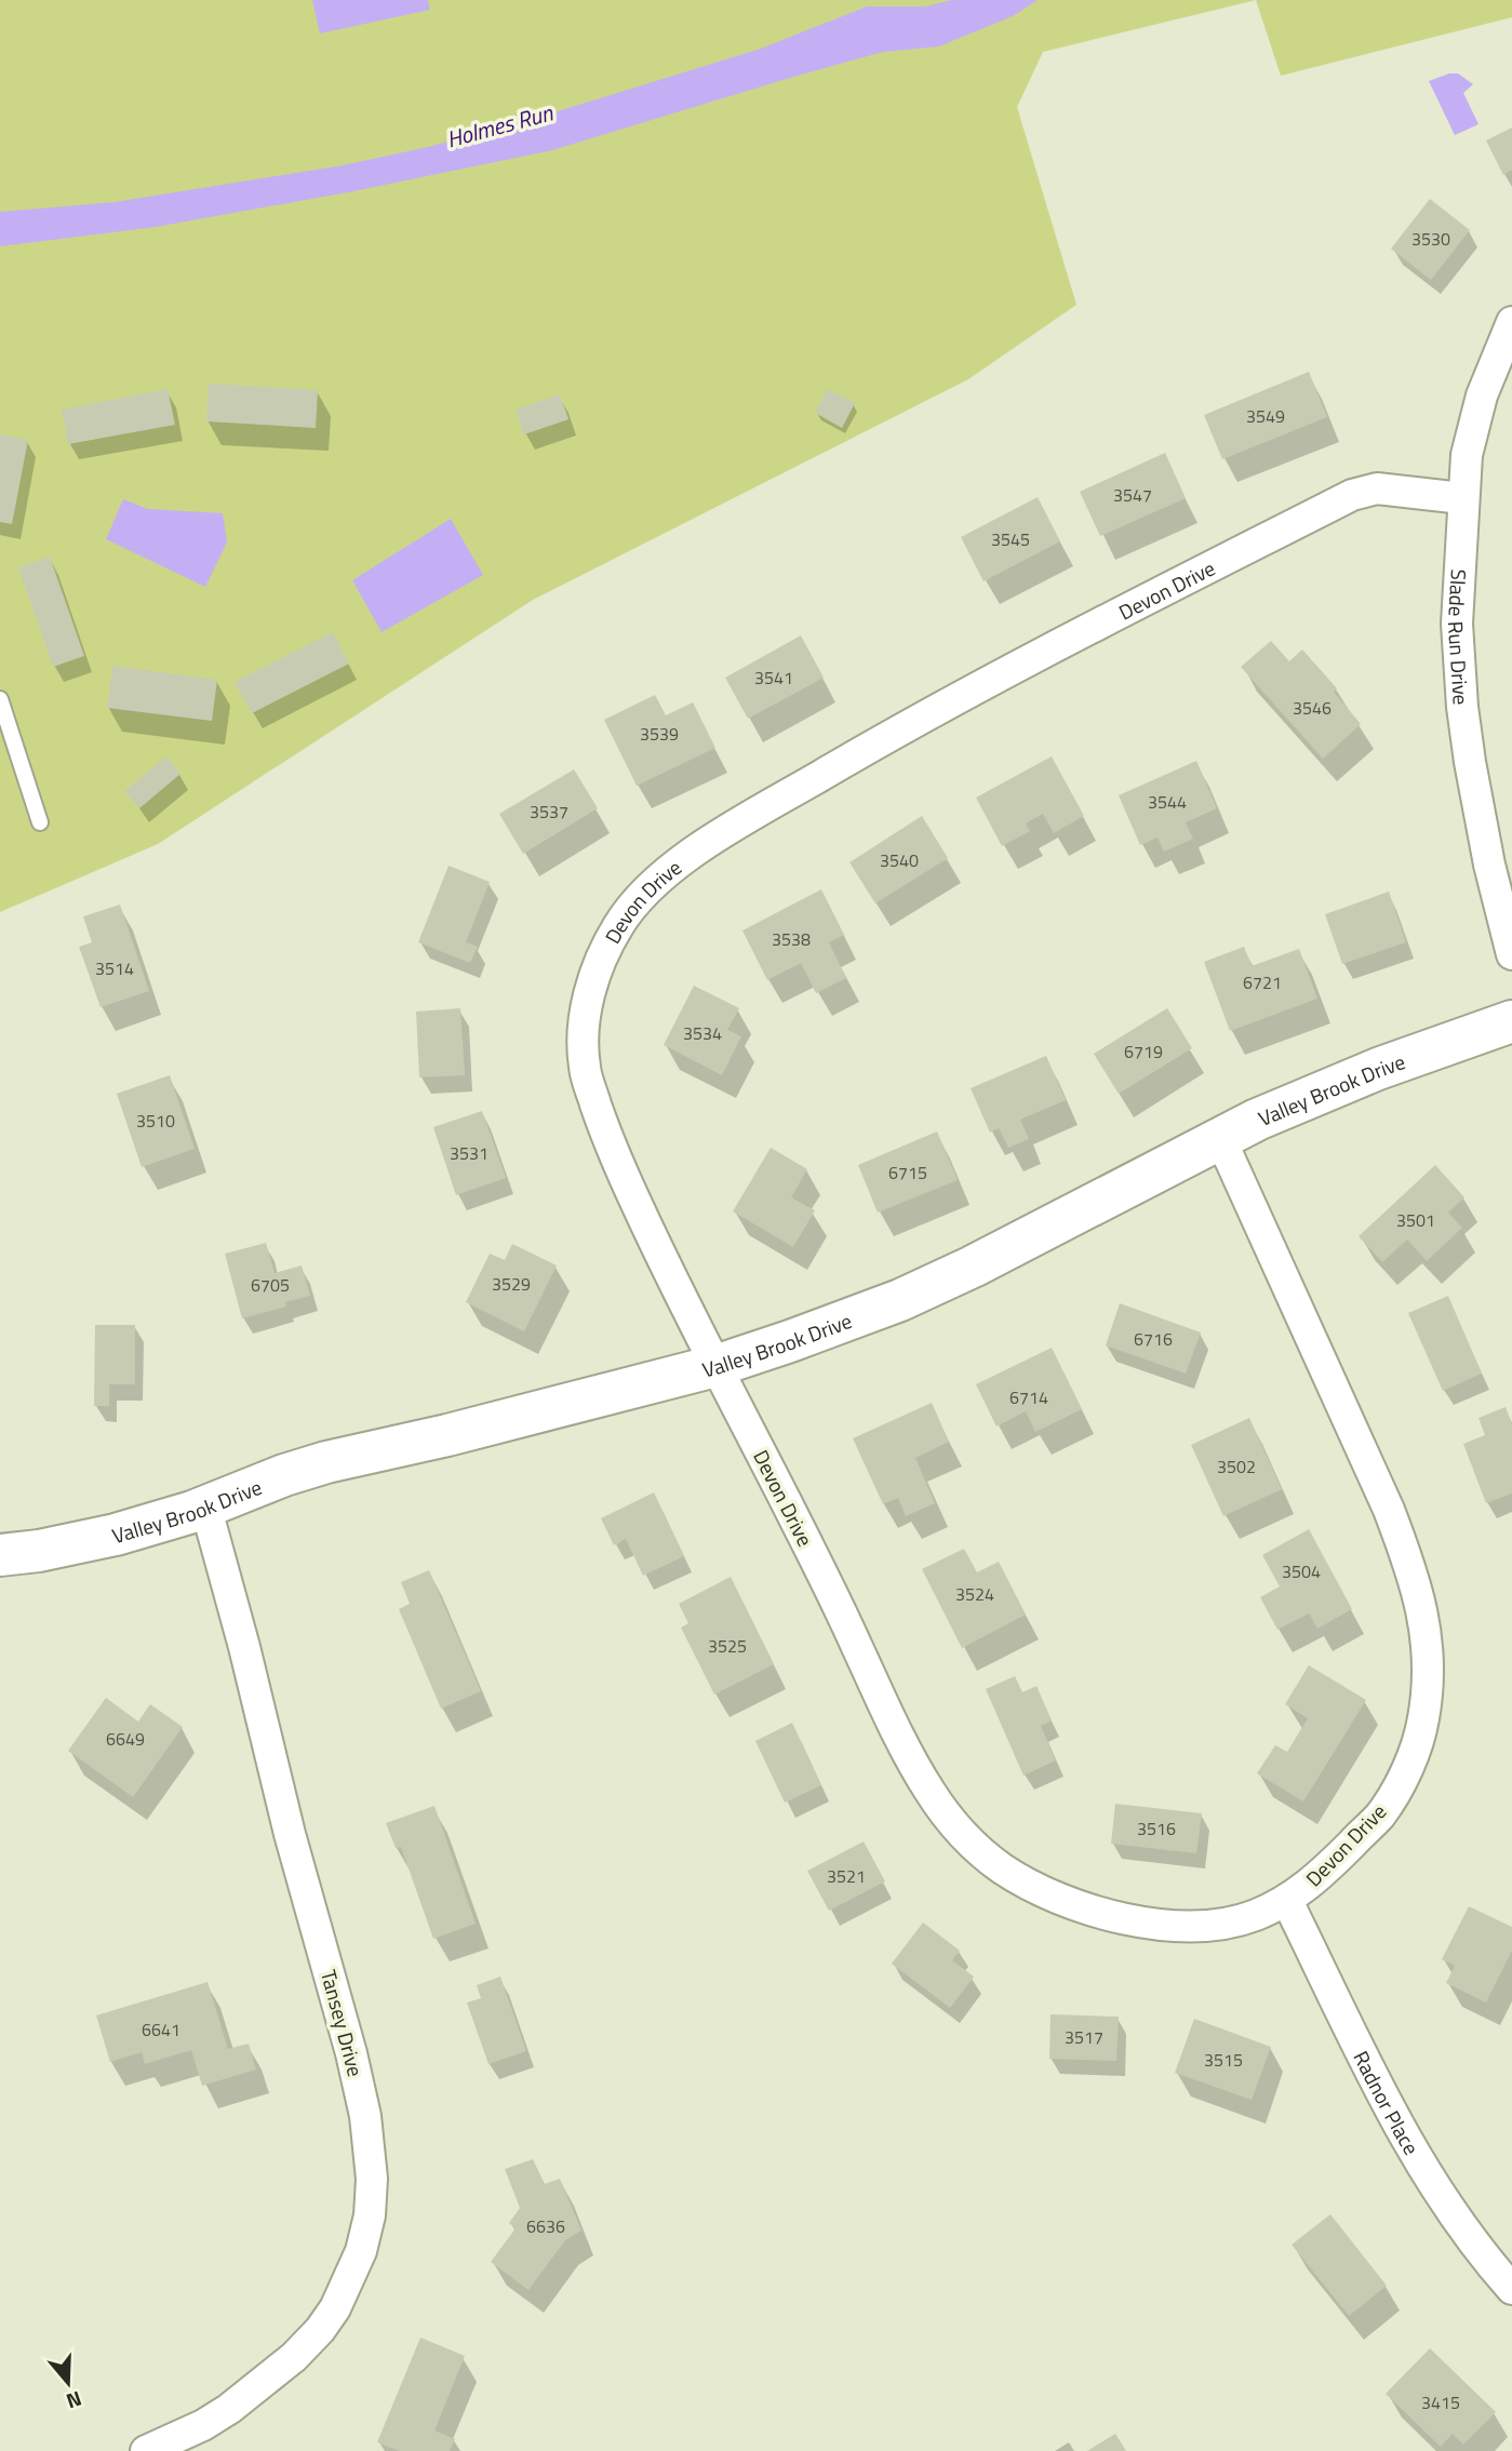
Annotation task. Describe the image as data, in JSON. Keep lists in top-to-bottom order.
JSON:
{
  "streets": {
    "street": [
      "Devon Drive",
      "Slade Run Drive",
      "Valley Brook Drive",
      "Tansey Drive",
      "Radnor Place"
    ]
  },
  "crossings": [
    ["Devon Drive", "Slade Run Drive"],
    ["Devon Drive", "Valley Brook Drive"],
    ["Devon Drive", "Radnor Place"],
    ["Valley Brook Drive", "Tansey Drive"]
  ],
  "water": ["Holmes Run"],
  "house_numbers": [
    "3530",
    "3549",
    "3547",
    "3545",
    "3541",
    "3546",
    "3539",
    "3544",
    "3537",
    "3540",
    "3538",
    "3514",
    "6721",
    "3534",
    "6719",
    "3510",
    "3531",
    "6715",
    "3501",
    "3529",
    "6705",
    "6716",
    "6714",
    "3502",
    "3504",
    "3524",
    "3525",
    "6649",
    "3516",
    "3521",
    "6641",
    "3517",
    "3515",
    "6636",
    "3415"
  ],
  "north": "bottom"
}
